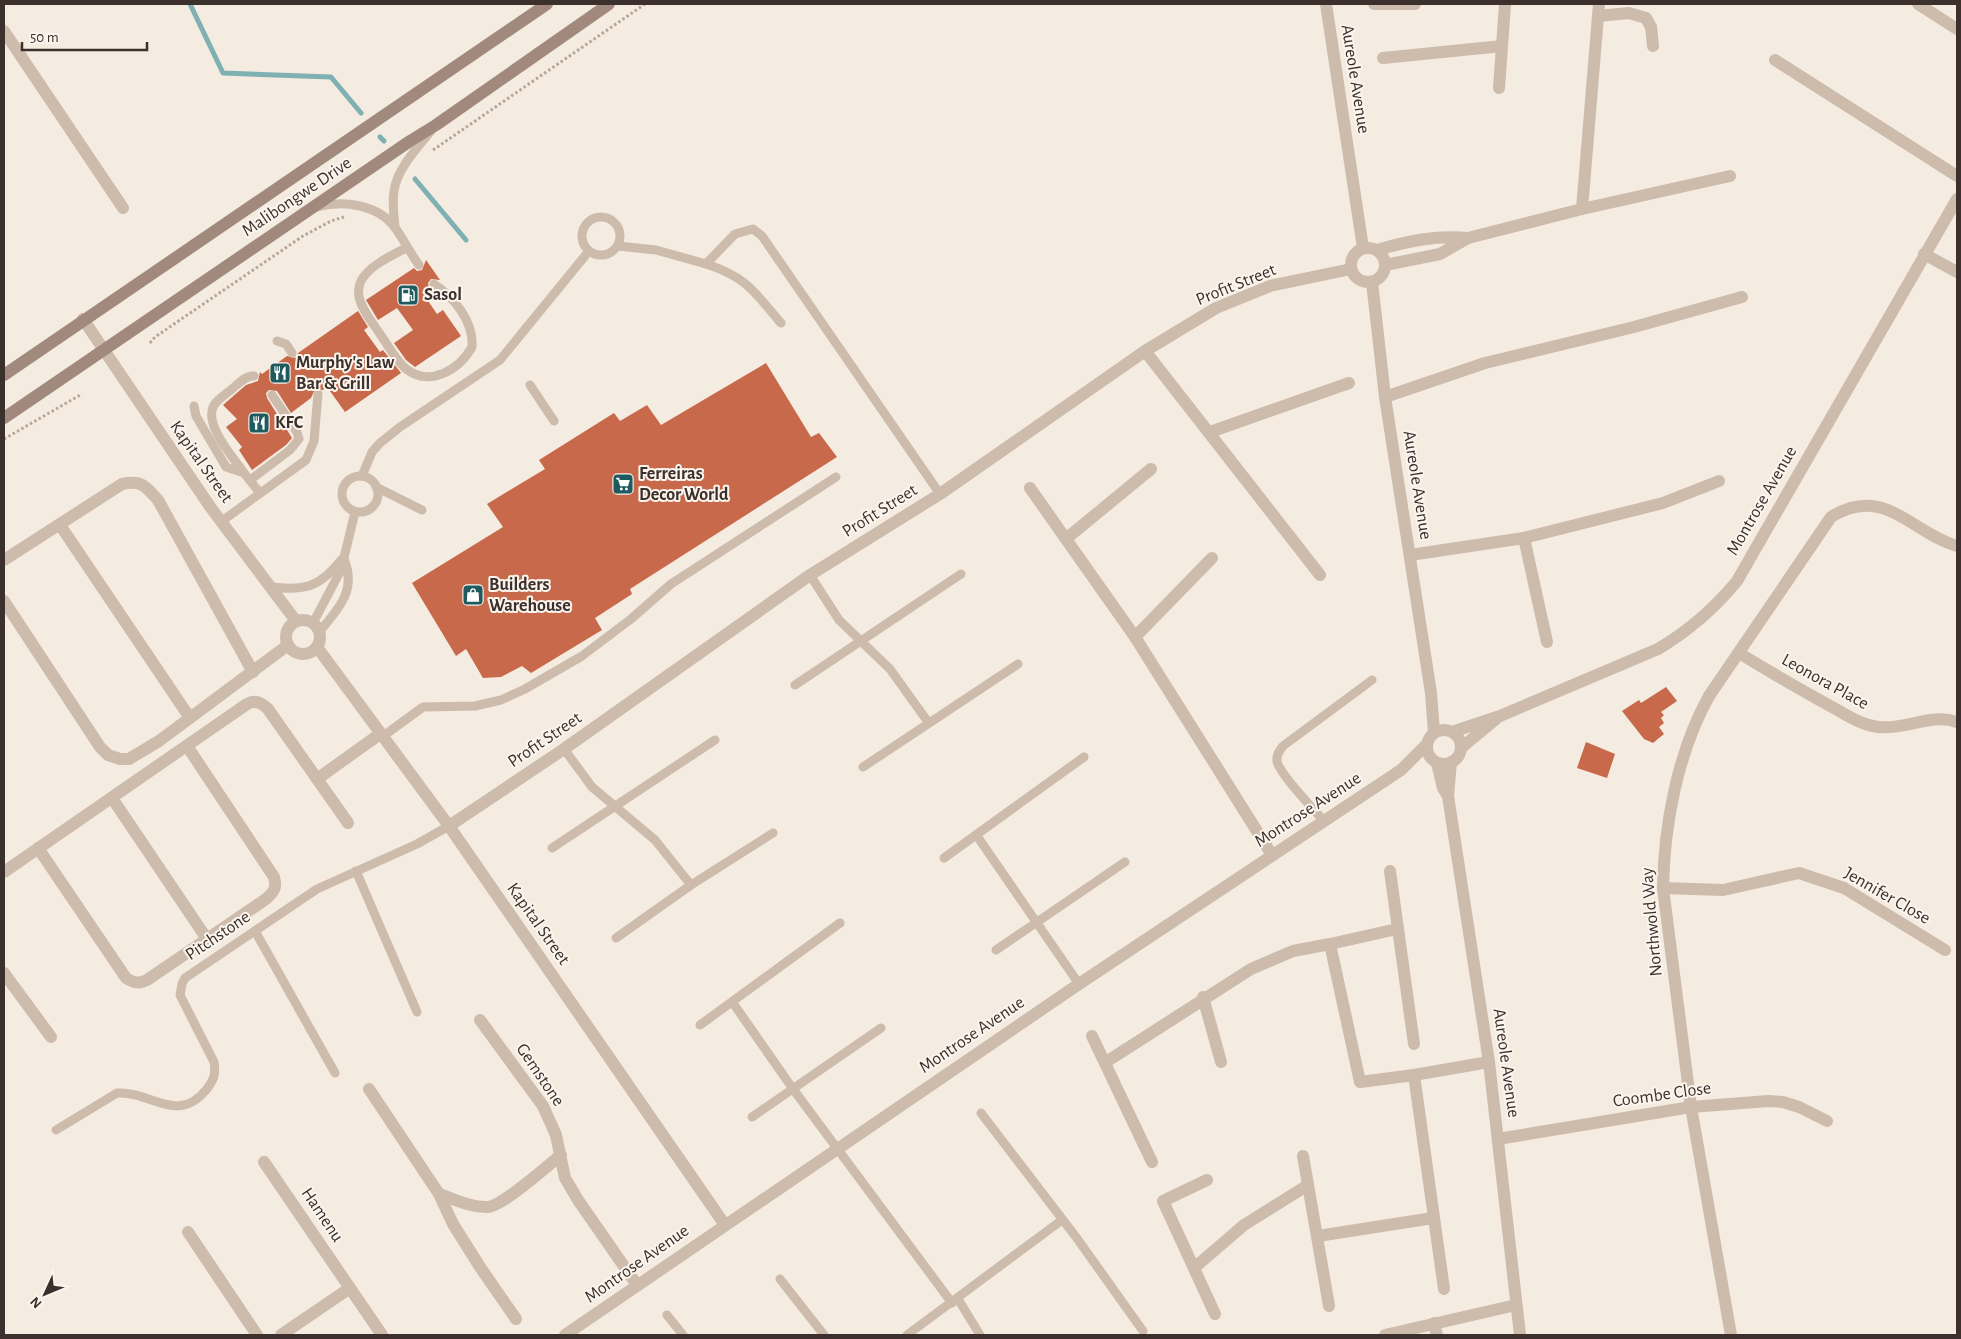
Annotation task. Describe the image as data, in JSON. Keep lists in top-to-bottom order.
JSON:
{
  "streets": {
    "main road": ["Malibongwe Drive"],
    "street": [
      "Aureole Avenue",
      "Profit Street",
      "Kapital Street",
      "Montrose Avenue",
      "Leonora Place",
      "Jennifer Close",
      "Northwold Way",
      "Gemstone",
      "Coombe Close",
      "Hamenu"
    ],
    "lane": ["Pitchstone"]
  },
  "crossings": [
    ["Aureole Avenue", "Profit Street"],
    ["Aureole Avenue", "Montrose Avenue"],
    ["Aureole Avenue", "Coombe Close"],
    ["Malibongwe Drive", "Kapital Street"],
    ["Profit Street", "Kapital Street"],
    ["Profit Street", "Pitchstone"],
    ["Kapital Street", "Montrose Avenue"],
    ["Kapital Street", "Pitchstone"],
    ["Montrose Avenue", "Gemstone"],
    ["Leonora Place", "Northwold Way"],
    ["Jennifer Close", "Northwold Way"],
    ["Northwold Way", "Coombe Close"]
  ],
  "places": {
    "fuel station": ["Sasol"],
    "restaurant": ["Murphy's Law Bar & Grill", "KFC"],
    "supermarket": ["Ferreiras Decor World"],
    "shop": ["Builders Warehouse"]
  },
  "scale_bar": "50 m",
  "north": "bottom left"
}
